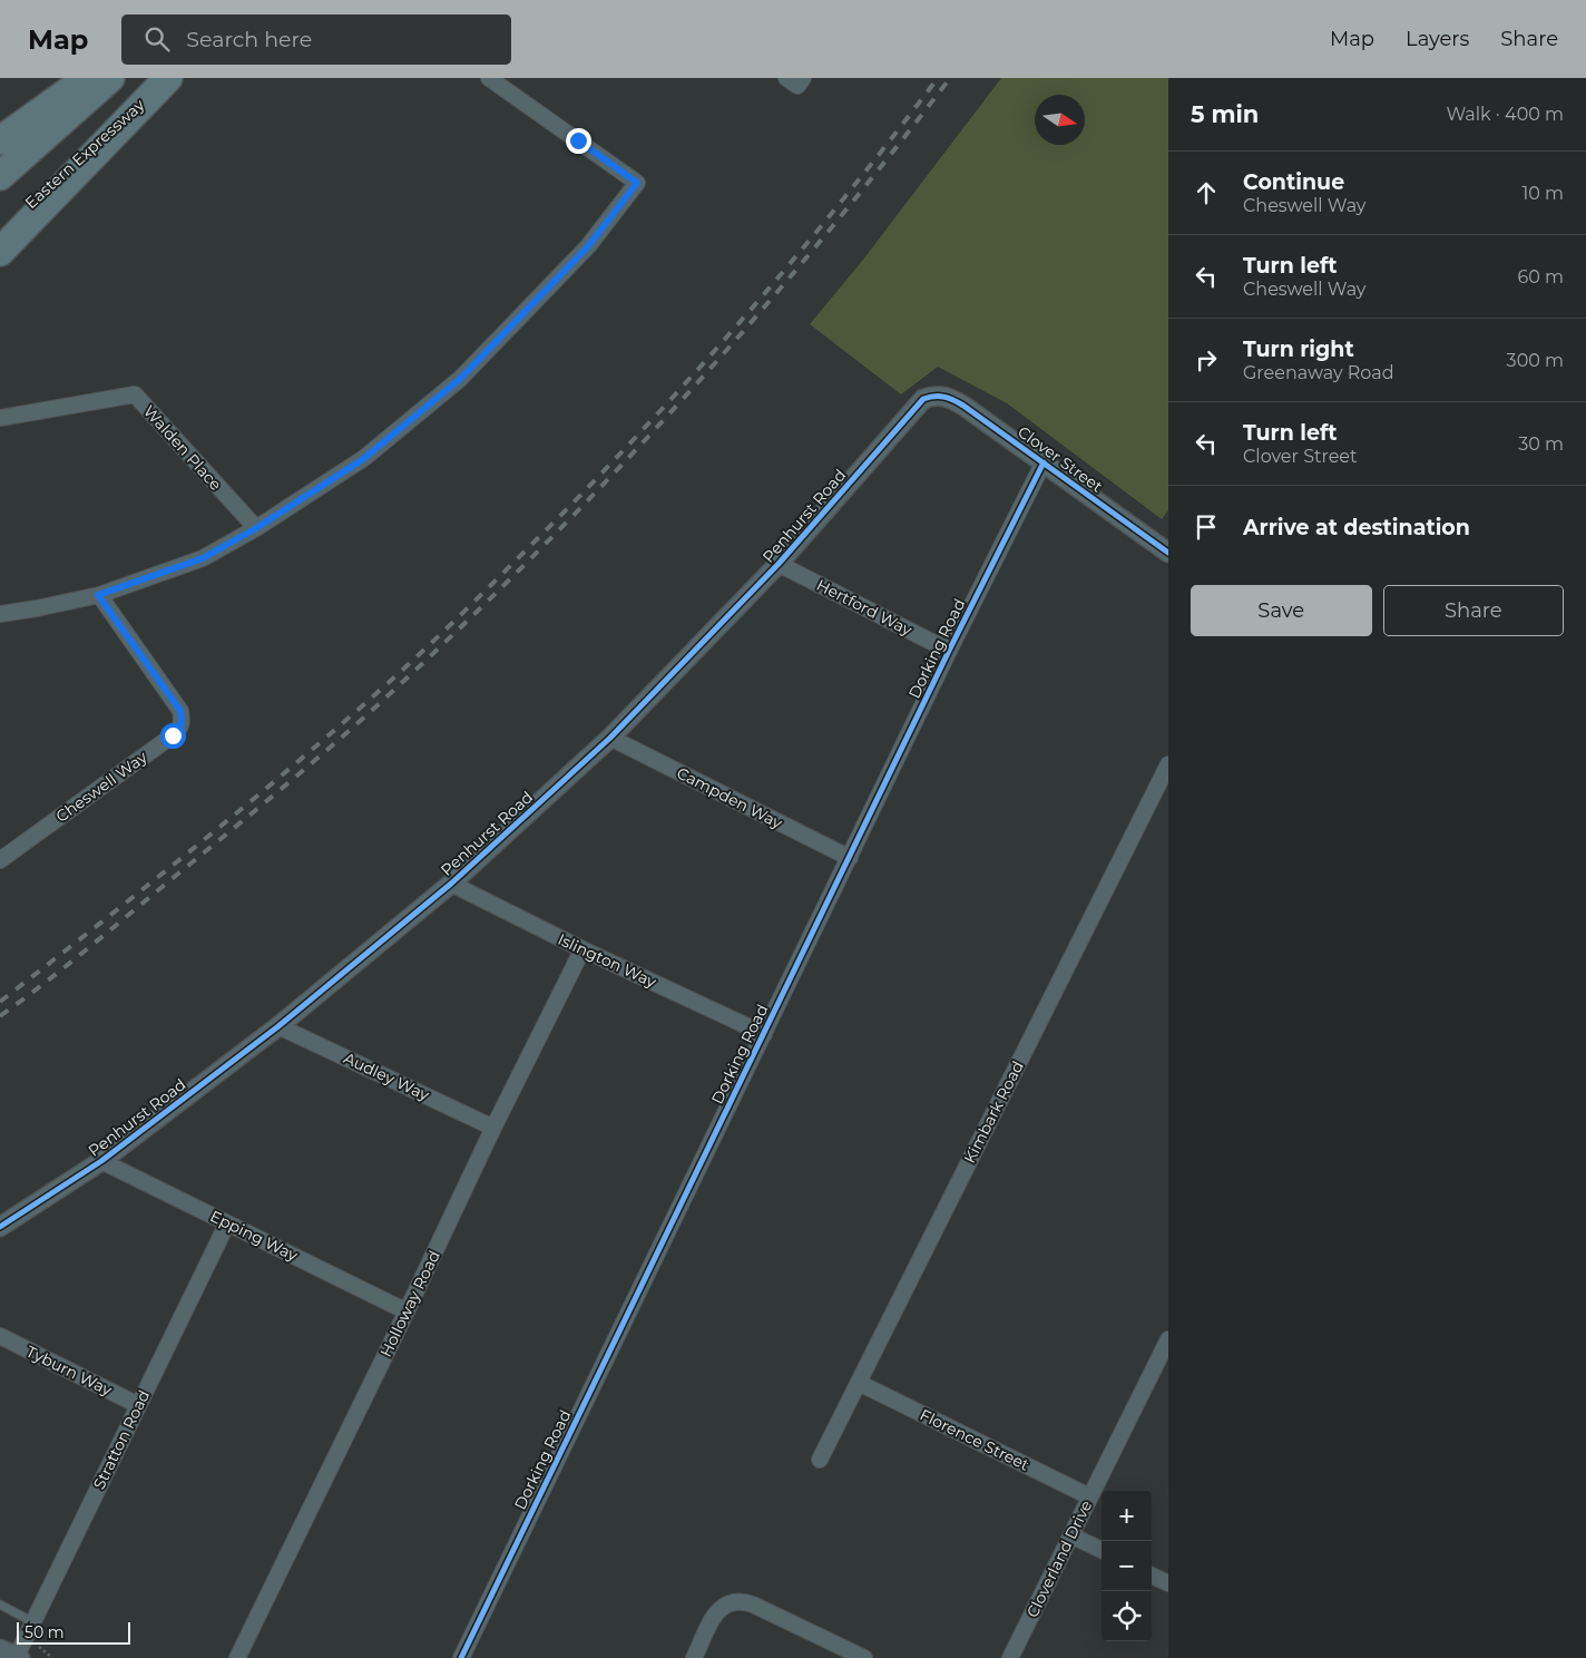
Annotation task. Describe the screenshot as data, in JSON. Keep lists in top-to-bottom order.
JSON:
{
  "streets": {
    "highway": ["Eastern Expressway"],
    "street": [
      "Walden Place",
      "Clover Street",
      "Penhurst Road",
      "Hertford Way",
      "Dorking Road",
      "Cheswell Way",
      "Campden Way",
      "Islington Way",
      "Audley Way",
      "Kimbark Road",
      "Epping Way",
      "Holloway Road",
      "Tyburn Way",
      "Stratton Road",
      "Florence Street",
      "Cloverland Drive"
    ]
  },
  "crossings": [
    ["Clover Street", "Penhurst Road"],
    ["Clover Street", "Dorking Road"],
    ["Penhurst Road", "Hertford Way"],
    ["Penhurst Road", "Campden Way"],
    ["Penhurst Road", "Islington Way"],
    ["Penhurst Road", "Audley Way"],
    ["Penhurst Road", "Epping Way"],
    ["Hertford Way", "Dorking Road"],
    ["Dorking Road", "Campden Way"],
    ["Dorking Road", "Islington Way"],
    ["Islington Way", "Holloway Road"],
    ["Audley Way", "Holloway Road"],
    ["Kimbark Road", "Florence Street"],
    ["Epping Way", "Holloway Road"],
    ["Epping Way", "Stratton Road"],
    ["Tyburn Way", "Stratton Road"],
    ["Florence Street", "Cloverland Drive"]
  ],
  "scale_bar": "50 m",
  "north": "right",
  "page": {
    "header": "Map",
    "search": "Search here",
    "nav": ["Map", "Layers", "Share"],
    "heading": ["5 min", "Walk · 400 m"],
    "list": [
      ["Continue", "Cheswell Way", "10 m"],
      ["Turn left", "Cheswell Way", "60 m"],
      ["Turn right", "Greenaway Road", "300 m"],
      ["Turn left", "Clover Street", "30 m"],
      "Arrive at destination"
    ],
    "buttons": ["Save", "Share"],
    "map_buttons": ["+", "−"],
    "scale": "50 m"
  }
}
